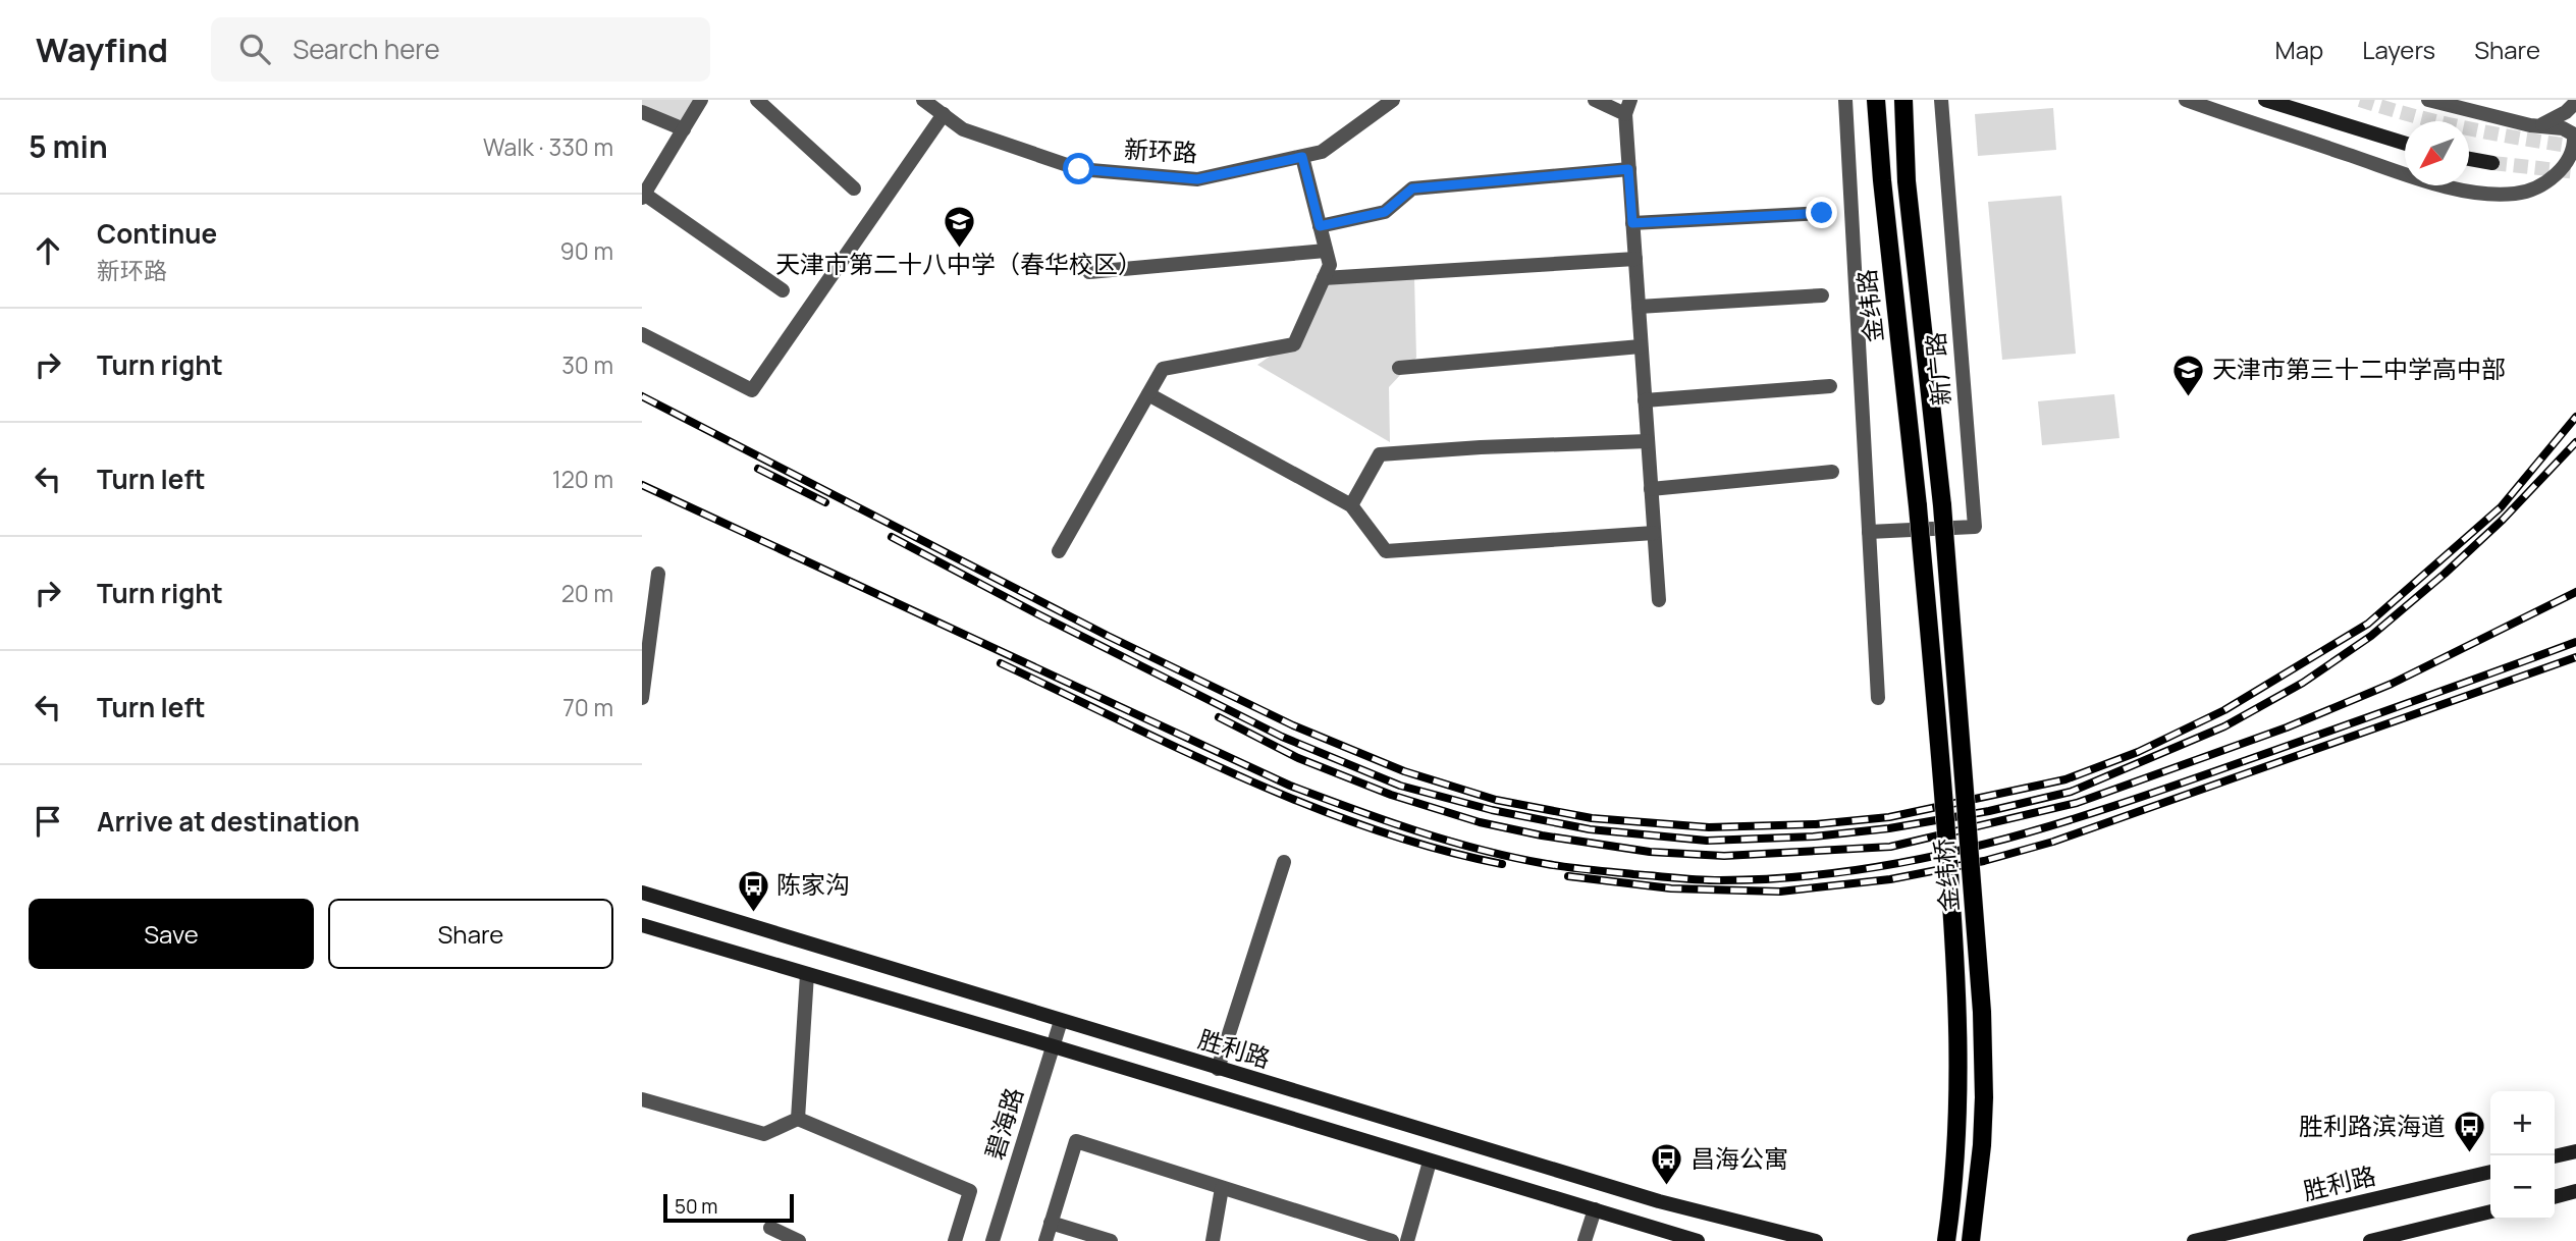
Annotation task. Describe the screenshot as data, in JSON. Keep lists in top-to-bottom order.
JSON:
{
  "streets": {
    "main road": ["金纬路", "金纬桥", "胜利路"],
    "street": ["新环路", "新广路", "碧海路"]
  },
  "crossings": [
    ["金纬路", "金纬桥"],
    ["胜利路", "碧海路"]
  ],
  "places": {
    "school or university": ["天津市第二十八中学（春华校区）", "天津市第三十二中学高中部"],
    "bus stop": ["陈家沟", "胜利路滨海道", "昌海公寓"]
  },
  "scale_bar": "50 m",
  "north": "bottom left",
  "page": {
    "header": "Wayfind",
    "search": "Search here",
    "nav": ["Map", "Layers", "Share"],
    "heading": ["5 min", "Walk · 330 m"],
    "list": [
      ["Continue", "新环路", "90 m"],
      ["Turn right", "30 m"],
      ["Turn left", "120 m"],
      ["Turn right", "20 m"],
      ["Turn left", "70 m"],
      "Arrive at destination"
    ],
    "buttons": ["Save", "Share"],
    "map_buttons": ["+", "−"],
    "scale": "50 m"
  }
}
